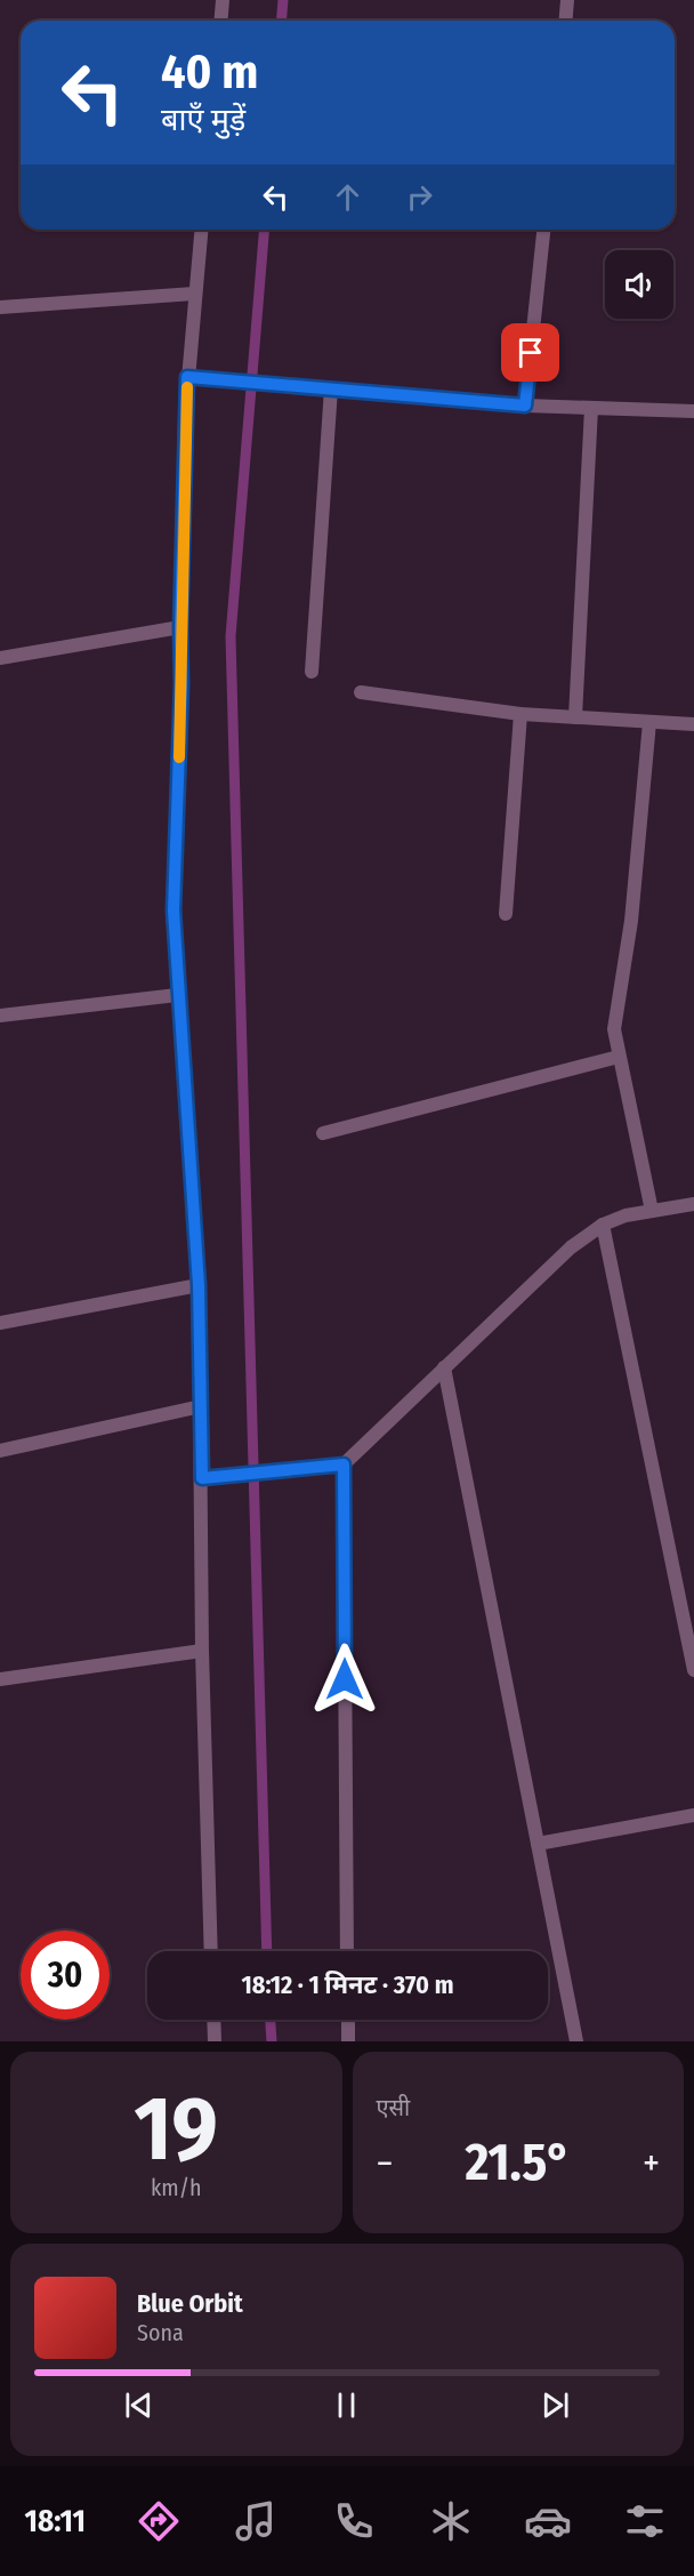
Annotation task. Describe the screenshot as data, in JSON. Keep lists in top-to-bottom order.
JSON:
{
  "page": {
    "turn": ["40 m", "बाएँ मुड़ें"],
    "limit": "30",
    "trip": "18:12 · 1 मिनट · 370 m",
    "tile": [
      ["19", "km/h"],
      "एसी"
    ],
    "heat": ["−", "21.5°", "+"],
    "song": ["Blue Orbit", "Sona"],
    "tabs": "18:11"
  }
}
